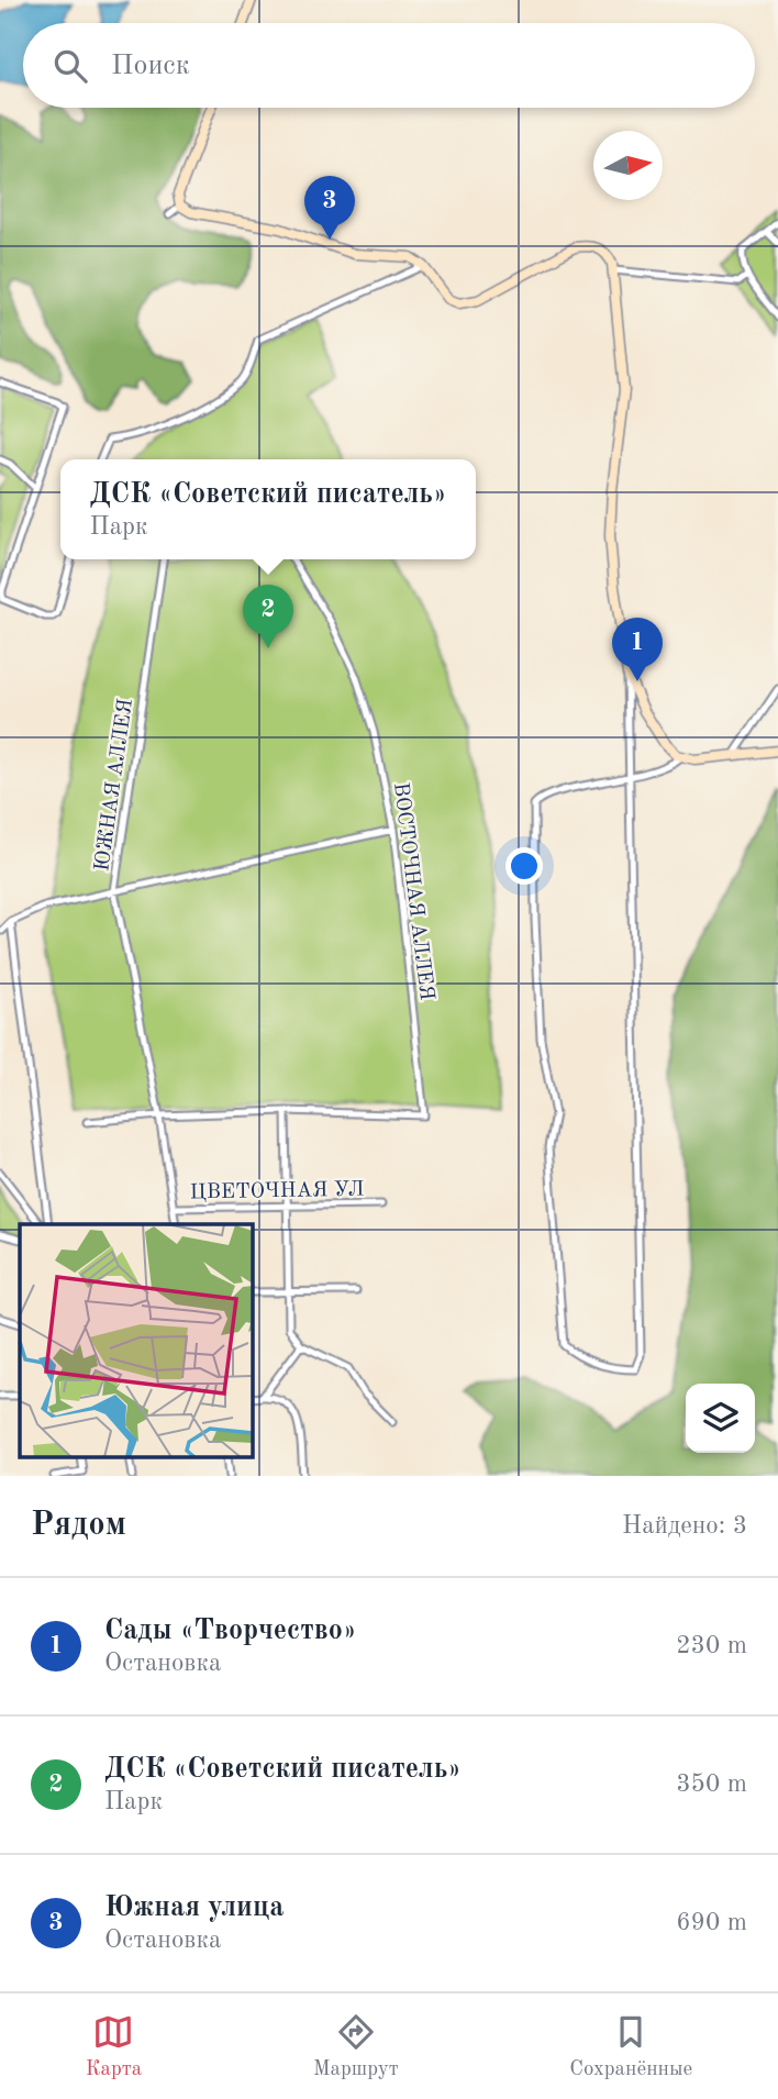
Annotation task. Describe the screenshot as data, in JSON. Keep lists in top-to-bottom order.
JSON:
{
  "streets": {
    "street": ["ЮЖНАЯ АЛЛЕЯ", "ВОСТОЧНАЯ АЛЛЕЯ", "ЦВЕТОЧНАЯ УЛ"]
  },
  "crossings": [
    ["ЮЖНАЯ АЛЛЕЯ", "ЦВЕТОЧНАЯ УЛ"]
  ],
  "north": "right",
  "page": {
    "search": "Поиск",
    "pins": ["3", "2", "1"],
    "popup": ["ДСК «Советский писатель»", "Парк"],
    "heading": ["Рядом", "Найдено: 3"],
    "list": [
      {
        "mark": "1",
        "name": "Сады «Творчество»",
        "note": "Остановка",
        "value": "230 m"
      },
      {
        "mark": "2",
        "name": "ДСК «Советский писатель»",
        "note": "Парк",
        "value": "350 m"
      },
      {
        "mark": "3",
        "name": "Южная улица",
        "note": "Остановка",
        "value": "690 m"
      }
    ],
    "nav": ["Карта", "Маршрут", "Сохранённые"]
  }
}
